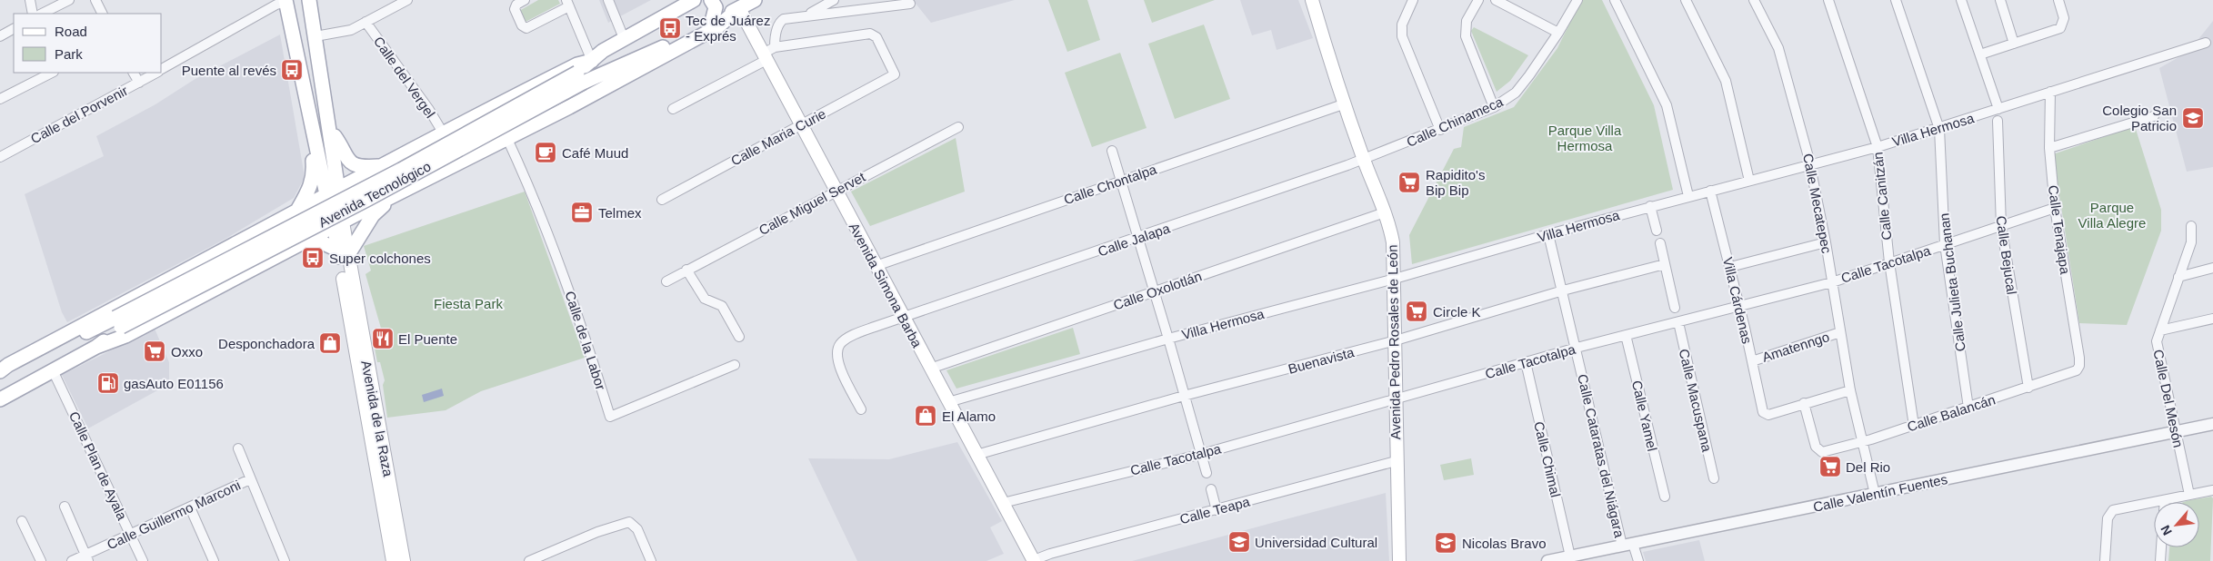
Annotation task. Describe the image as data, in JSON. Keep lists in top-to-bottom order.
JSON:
{
  "streets": {
    "main road": [
      "Avenida Tecnológico",
      "Avenida Simona Barba",
      "Avenida Pedro Rosales de León",
      "Avenida de la Raza"
    ],
    "street": [
      "Calle del Vergel",
      "Calle del Porvenir",
      "Calle Chinameca",
      "Villa Hermosa",
      "Calle Maria Curie",
      "Calle Chontalpa",
      "Calle Canitzán",
      "Calle Miguel Servet",
      "Calle Mecatepec",
      "Calle Tenajapa",
      "Calle Jalapa",
      "Calle Bejucal",
      "Calle Tacotalpa",
      "Calle Julieta Buchanan",
      "Calle Oxolotlán",
      "Villa Cárdenas",
      "Calle de la Labor",
      "Amatenngo",
      "Buenavista",
      "Calle Del Mesón",
      "Calle Macuspana",
      "Calle Balancán",
      "Calle Yamel",
      "Calle Cataratas del Niágara",
      "Calle Chimal",
      "Calle Plan de Ayala",
      "Calle Valentín Fuentes",
      "Calle Teapa",
      "Calle Guillermo Marconi"
    ]
  },
  "crossings": [
    ["Calle Chinameca", "Calle Jalapa"],
    ["Calle Chinameca", "Avenida Pedro Rosales de León"],
    ["Villa Hermosa", "Calle Canitzán"],
    ["Villa Hermosa", "Calle Mecatepec"],
    ["Villa Hermosa", "Calle Tenajapa"],
    ["Villa Hermosa", "Calle Julieta Buchanan"],
    ["Villa Hermosa", "Avenida Simona Barba"],
    ["Villa Hermosa", "Villa Cárdenas"],
    ["Villa Hermosa", "Avenida Pedro Rosales de León"],
    ["Villa Hermosa", "Calle Cataratas del Niágara"],
    ["Calle Maria Curie", "Avenida Simona Barba"],
    ["Calle Chontalpa", "Avenida Simona Barba"],
    ["Calle Chontalpa", "Avenida Pedro Rosales de León"],
    ["Avenida Tecnológico", "Avenida Simona Barba"],
    ["Avenida Tecnológico", "Calle Plan de Ayala"],
    ["Calle Canitzán", "Calle Tacotalpa"],
    ["Calle Canitzán", "Calle Balancán"],
    ["Calle Miguel Servet", "Avenida Simona Barba"],
    ["Calle Mecatepec", "Calle Tacotalpa"],
    ["Calle Mecatepec", "Amatenngo"],
    ["Calle Mecatepec", "Calle Balancán"],
    ["Calle Mecatepec", "Calle Valentín Fuentes"],
    ["Calle Tenajapa", "Calle Tacotalpa"],
    ["Calle Tenajapa", "Calle Balancán"],
    ["Calle Jalapa", "Avenida Simona Barba"],
    ["Calle Jalapa", "Avenida Pedro Rosales de León"],
    ["Calle Bejucal", "Calle Tacotalpa"],
    ["Calle Bejucal", "Calle Balancán"],
    ["Calle Tacotalpa", "Calle Julieta Buchanan"],
    ["Calle Tacotalpa", "Avenida Simona Barba"],
    ["Calle Tacotalpa", "Villa Cárdenas"],
    ["Calle Tacotalpa", "Avenida Pedro Rosales de León"],
    ["Calle Tacotalpa", "Calle Macuspana"],
    ["Calle Tacotalpa", "Calle Yamel"],
    ["Calle Tacotalpa", "Calle Cataratas del Niágara"],
    ["Calle Tacotalpa", "Calle Chimal"],
    ["Calle Julieta Buchanan", "Calle Balancán"],
    ["Avenida Simona Barba", "Calle Oxolotlán"],
    ["Avenida Simona Barba", "Buenavista"],
    ["Avenida Simona Barba", "Calle Teapa"],
    ["Calle Oxolotlán", "Avenida Pedro Rosales de León"],
    ["Villa Cárdenas", "Amatenngo"],
    ["Villa Cárdenas", "Calle Balancán"],
    ["Avenida Pedro Rosales de León", "Buenavista"],
    ["Avenida Pedro Rosales de León", "Calle Teapa"],
    ["Buenavista", "Calle Cataratas del Niágara"],
    ["Calle Del Mesón", "Calle Valentín Fuentes"],
    ["Calle Cataratas del Niágara", "Calle Valentín Fuentes"],
    ["Calle Chimal", "Calle Valentín Fuentes"],
    ["Calle Plan de Ayala", "Calle Guillermo Marconi"]
  ],
  "parks": ["Parque Villa Hermosa", "Parque Villa Alegre", "Fiesta Park"],
  "places": {
    "bus stop": ["Tec de Juárez - Exprés", "Puente al revés", "Super colchones"],
    "school or university": ["Colegio San Patricio", "Universidad Cultural", "Nicolas Bravo"],
    "cafe": ["Café Muud"],
    "supermarket": [
      "Rapidito's Bip Bip",
      "Circle K",
      "Oxxo",
      "Del Rio"
    ],
    "office": ["Telmex"],
    "restaurant": ["El Puente"],
    "shop": ["Desponchadora", "El Alamo"],
    "fuel station": ["gasAuto E01156"]
  },
  "legend": ["Road", "Park"],
  "north": "bottom left"
}
